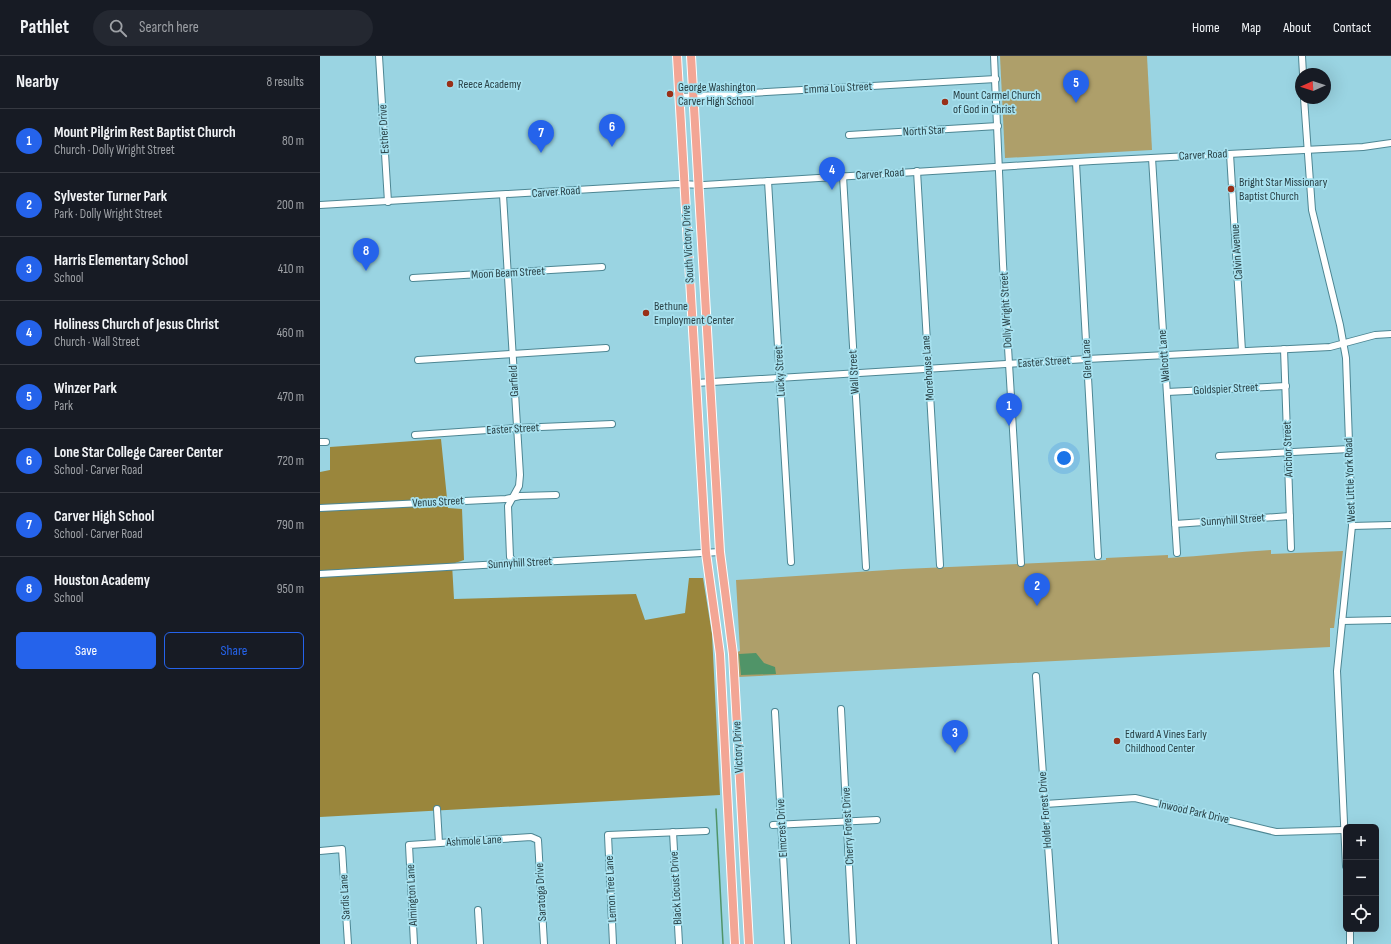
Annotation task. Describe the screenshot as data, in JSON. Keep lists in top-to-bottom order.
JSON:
{
  "streets": {
    "main road": ["South Victory Drive", "Victory Drive"],
    "street": [
      "Emma Lou Street",
      "Esther Drive",
      "North Star",
      "Carver Road",
      "Calvin Avenue",
      "Moon Beam Street",
      "Dolly Wright Street",
      "Walcott Lane",
      "Glen Lane",
      "Easter Street",
      "Morehouse Lane",
      "Lucky Street",
      "Wall Street",
      "Garfield",
      "Goldspier Street",
      "Anchor Street",
      "West Little York Road",
      "Venus Street",
      "Sunnyhill Street",
      "Holder Forest Drive",
      "Inwood Park Drive",
      "Cherry Forest Drive",
      "Elmcrest Drive",
      "Ashmole Lane",
      "Black Locust Drive",
      "Lemon Tree Lane",
      "Saratoga Drive",
      "Almington Lane",
      "Sardis Lane"
    ]
  },
  "crossings": [
    ["Emma Lou Street", "South Victory Drive"],
    ["Emma Lou Street", "Dolly Wright Street"],
    ["Esther Drive", "Carver Road"],
    ["North Star", "Dolly Wright Street"],
    ["Carver Road", "South Victory Drive"],
    ["Carver Road", "Calvin Avenue"],
    ["Carver Road", "Dolly Wright Street"],
    ["Carver Road", "Walcott Lane"],
    ["Carver Road", "Glen Lane"],
    ["Carver Road", "Morehouse Lane"],
    ["Carver Road", "Lucky Street"],
    ["Carver Road", "Wall Street"],
    ["Carver Road", "Garfield"],
    ["Carver Road", "West Little York Road"],
    ["South Victory Drive", "Easter Street"],
    ["South Victory Drive", "Sunnyhill Street"],
    ["South Victory Drive", "Victory Drive"],
    ["Calvin Avenue", "Easter Street"],
    ["Moon Beam Street", "Garfield"],
    ["Dolly Wright Street", "Easter Street"],
    ["Walcott Lane", "Easter Street"],
    ["Walcott Lane", "Goldspier Street"],
    ["Walcott Lane", "Sunnyhill Street"],
    ["Glen Lane", "Easter Street"],
    ["Easter Street", "Morehouse Lane"],
    ["Easter Street", "Lucky Street"],
    ["Easter Street", "Wall Street"],
    ["Easter Street", "Garfield"],
    ["Easter Street", "Anchor Street"],
    ["Easter Street", "West Little York Road"],
    ["Garfield", "Venus Street"],
    ["Garfield", "Sunnyhill Street"],
    ["Goldspier Street", "Anchor Street"],
    ["Anchor Street", "Sunnyhill Street"],
    ["Sunnyhill Street", "Victory Drive"],
    ["Holder Forest Drive", "Inwood Park Drive"],
    ["Ashmole Lane", "Saratoga Drive"],
    ["Ashmole Lane", "Almington Lane"],
    ["Black Locust Drive", "Lemon Tree Lane"]
  ],
  "places": [
    "Reece Academy",
    "George Washington Carver High School",
    "Mount Carmel Church of God in Christ",
    "Bright Star Missionary Baptist Church",
    "Bethune Employment Center",
    "Edward A Vines Early Childhood Center"
  ],
  "north": "left",
  "page": {
    "header": "Pathlet",
    "search": "Search here",
    "nav": [
      "Home",
      "Map",
      "About",
      "Contact"
    ],
    "heading": ["Nearby", "8 results"],
    "pins": [
      "5",
      "6",
      "7",
      "4",
      "8",
      "1",
      "2",
      "3"
    ],
    "list": [
      {
        "mark": "1",
        "name": "Mount Pilgrim Rest Baptist Church",
        "note": "Church · Dolly Wright Street",
        "value": "80 m"
      },
      {
        "mark": "2",
        "name": "Sylvester Turner Park",
        "note": "Park · Dolly Wright Street",
        "value": "200 m"
      },
      {
        "mark": "3",
        "name": "Harris Elementary School",
        "note": "School",
        "value": "410 m"
      },
      {
        "mark": "4",
        "name": "Holiness Church of Jesus Christ",
        "note": "Church · Wall Street",
        "value": "460 m"
      },
      {
        "mark": "5",
        "name": "Winzer Park",
        "note": "Park",
        "value": "470 m"
      },
      {
        "mark": "6",
        "name": "Lone Star College Career Center",
        "note": "School · Carver Road",
        "value": "720 m"
      },
      {
        "mark": "7",
        "name": "Carver High School",
        "note": "School · Carver Road",
        "value": "790 m"
      },
      {
        "mark": "8",
        "name": "Houston Academy",
        "note": "School",
        "value": "950 m"
      }
    ],
    "buttons": ["Save", "Share"],
    "map_buttons": ["+", "−"]
  }
}
